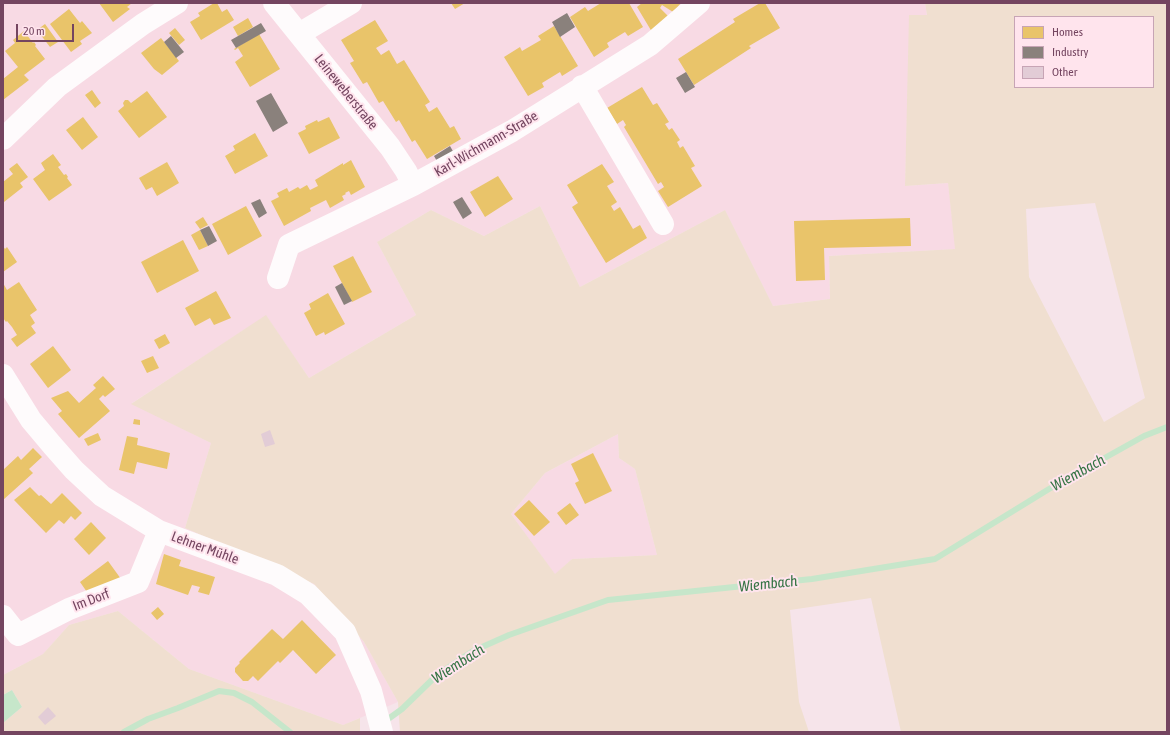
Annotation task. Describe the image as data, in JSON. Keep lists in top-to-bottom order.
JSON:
{
  "streets": {
    "street": [
      "Leineweberstraße",
      "Karl-Wichmann-Straße",
      "Lehner Mühle",
      "Im Dorf"
    ]
  },
  "crossings": [
    ["Leineweberstraße", "Karl-Wichmann-Straße"],
    ["Lehner Mühle", "Im Dorf"]
  ],
  "water": ["Wiembach"],
  "legend": ["Homes", "Industry", "Other"],
  "scale_bar": "20 m"
}
